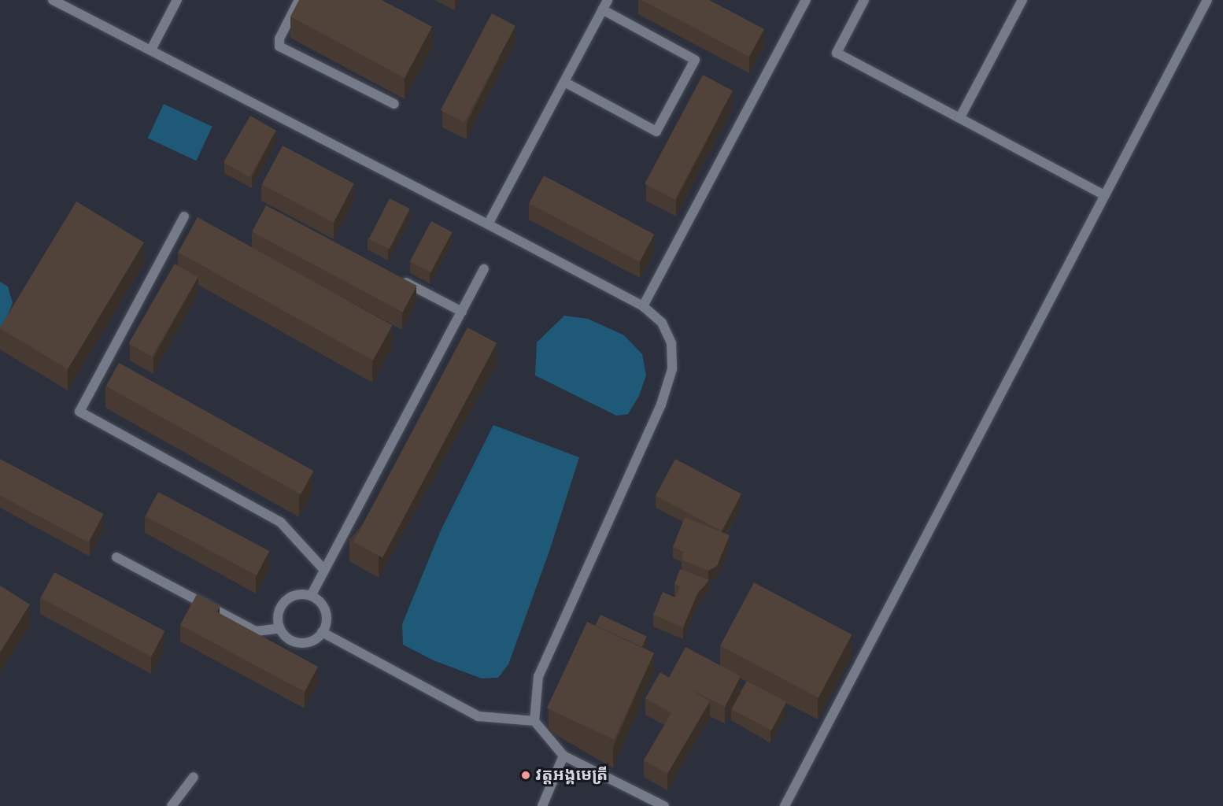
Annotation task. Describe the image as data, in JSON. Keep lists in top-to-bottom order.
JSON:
{
  "places": ["វត្តអង្គមេត្រី"]
}
